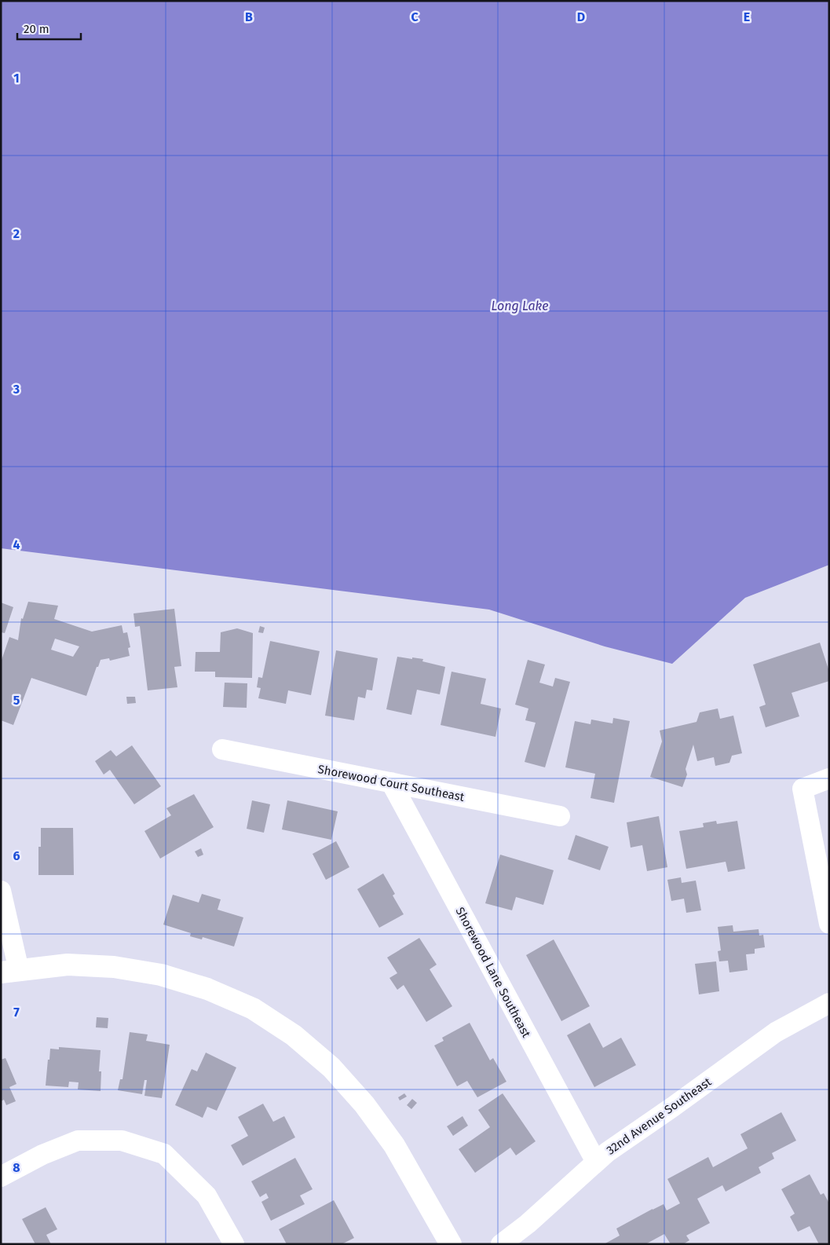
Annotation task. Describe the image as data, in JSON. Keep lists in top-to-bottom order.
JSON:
{
  "streets": {
    "street": ["Shorewood Court Southeast", "Shorewood Lane Southeast", "32nd Avenue Southeast"]
  },
  "crossings": [
    ["Shorewood Court Southeast", "Shorewood Lane Southeast"],
    ["Shorewood Lane Southeast", "32nd Avenue Southeast"]
  ],
  "water": ["Long Lake"],
  "scale_bar": "20 m",
  "grid": {
    "columns": [
      "B",
      "C",
      "D",
      "E"
    ],
    "rows": [
      "1",
      "2",
      "3",
      "4",
      "5",
      "6",
      "7",
      "8"
    ]
  }
}
